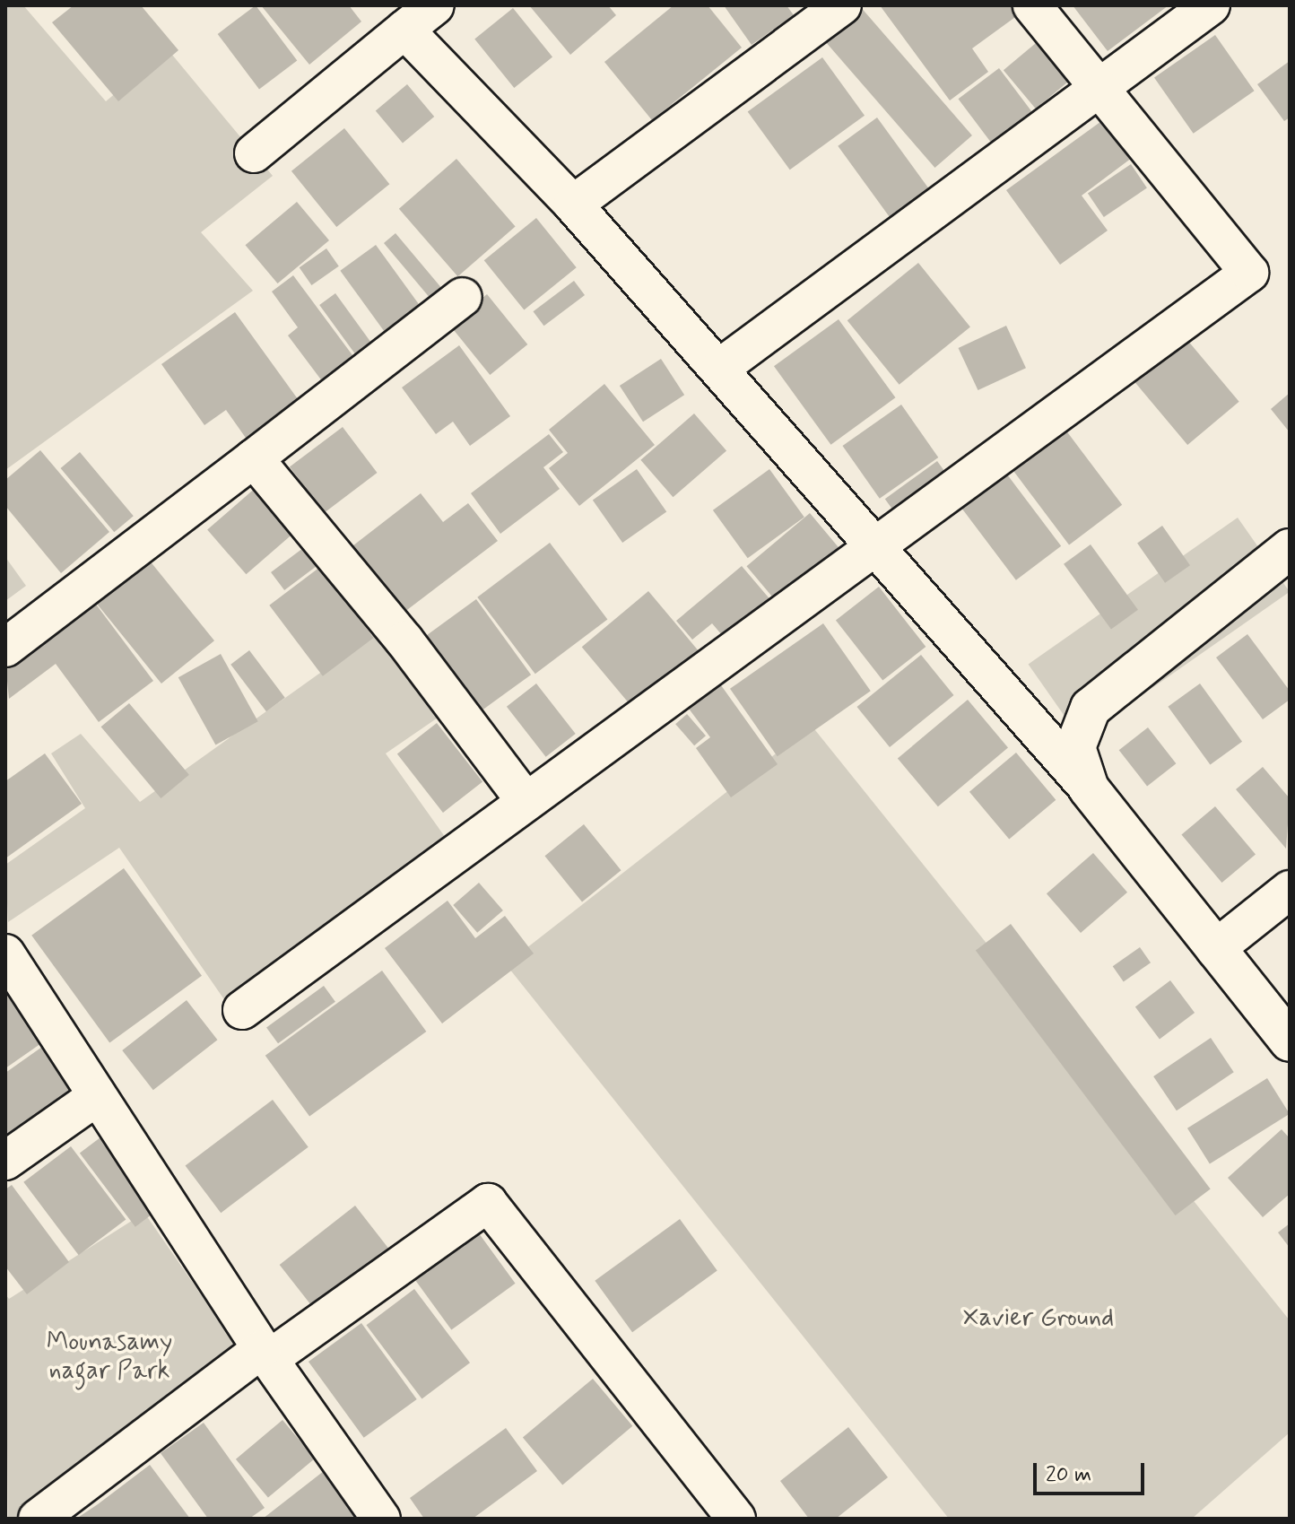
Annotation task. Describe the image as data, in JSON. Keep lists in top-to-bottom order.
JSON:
{
  "parks": ["Xavier Ground", "Mounasamy nagar Park"],
  "scale_bar": "20 m"
}
